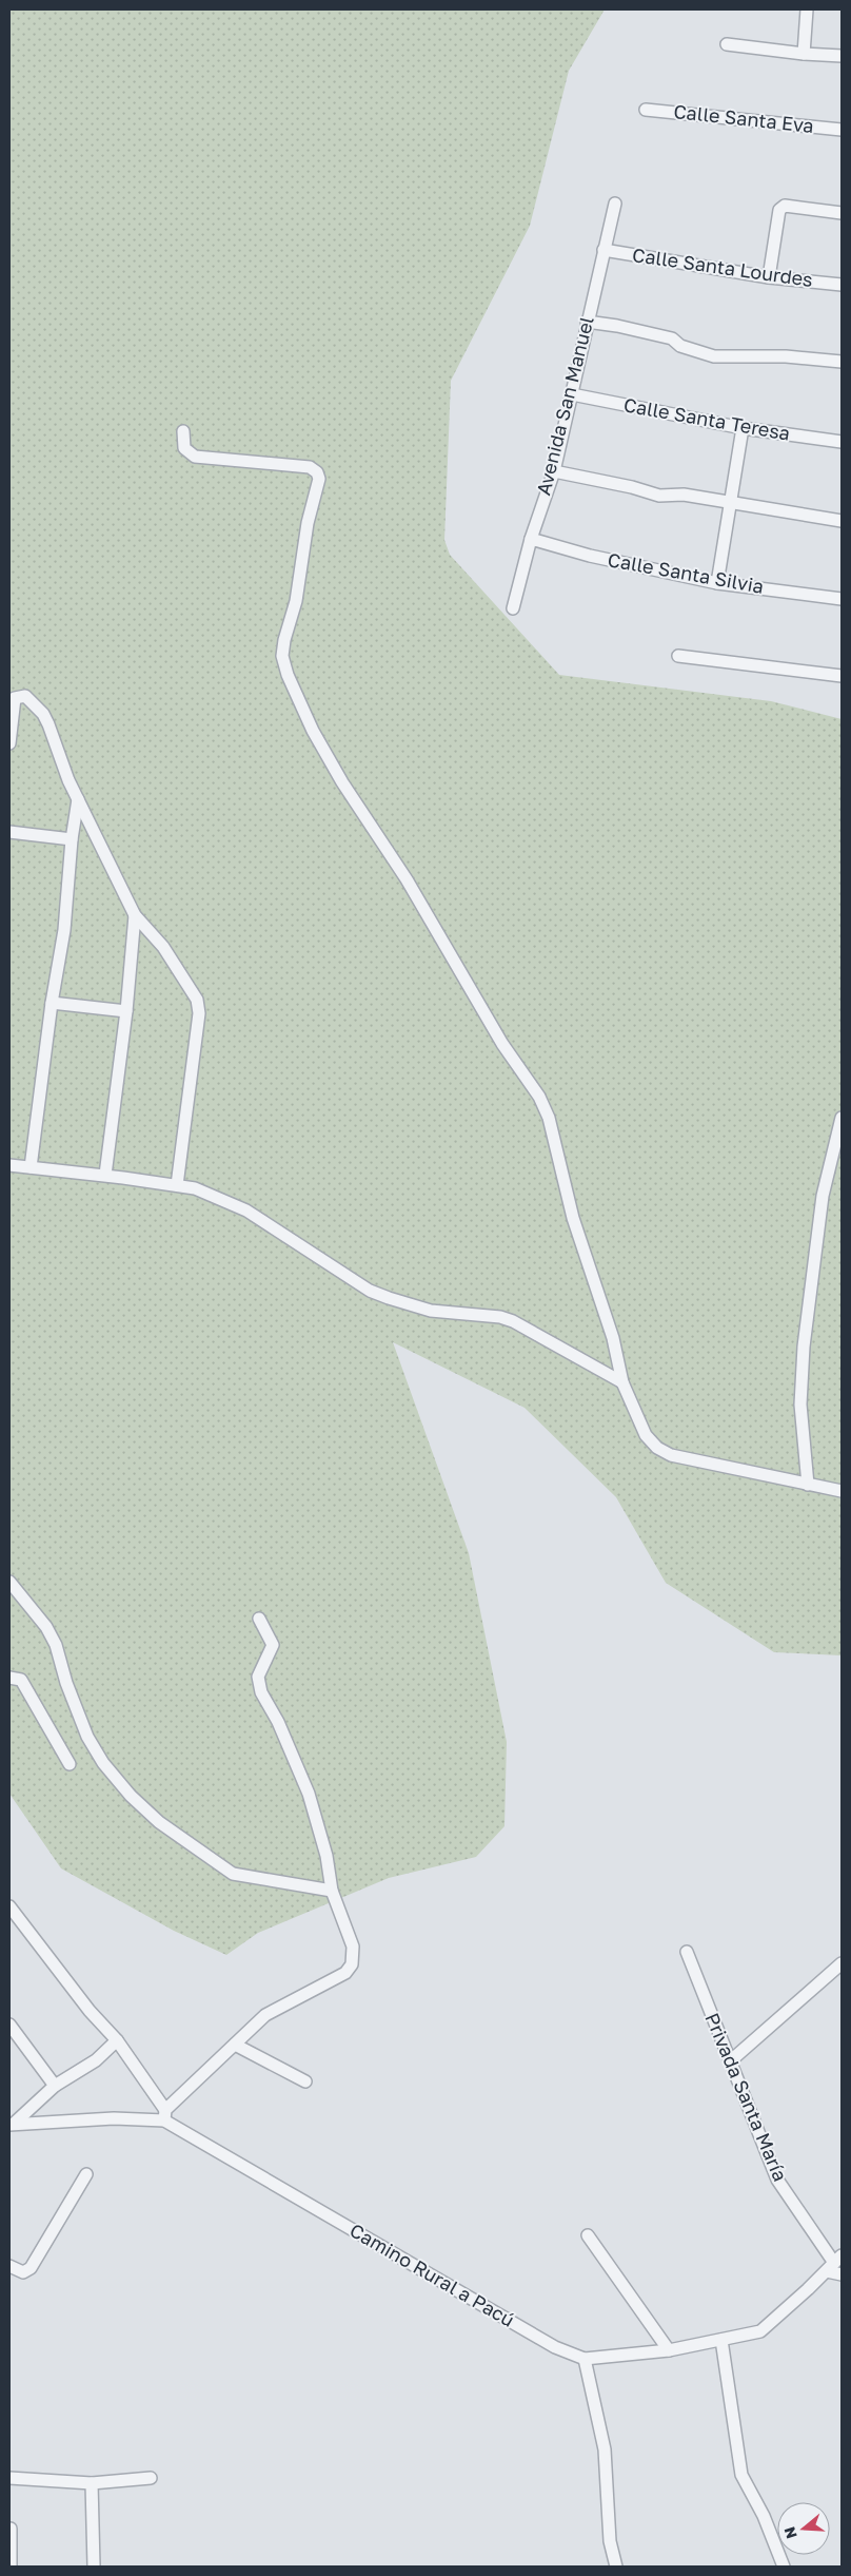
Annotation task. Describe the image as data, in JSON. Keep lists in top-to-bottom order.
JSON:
{
  "streets": {
    "street": [
      "Calle Santa Eva",
      "Calle Santa Lourdes",
      "Avenida San Manuel",
      "Calle Santa Teresa",
      "Calle Santa Silvia",
      "Privada Santa María",
      "Camino Rural a Pacú"
    ]
  },
  "crossings": [
    ["Calle Santa Lourdes", "Avenida San Manuel"],
    ["Avenida San Manuel", "Calle Santa Teresa"],
    ["Avenida San Manuel", "Calle Santa Silvia"],
    ["Privada Santa María", "Camino Rural a Pacú"]
  ],
  "north": "left"
}
